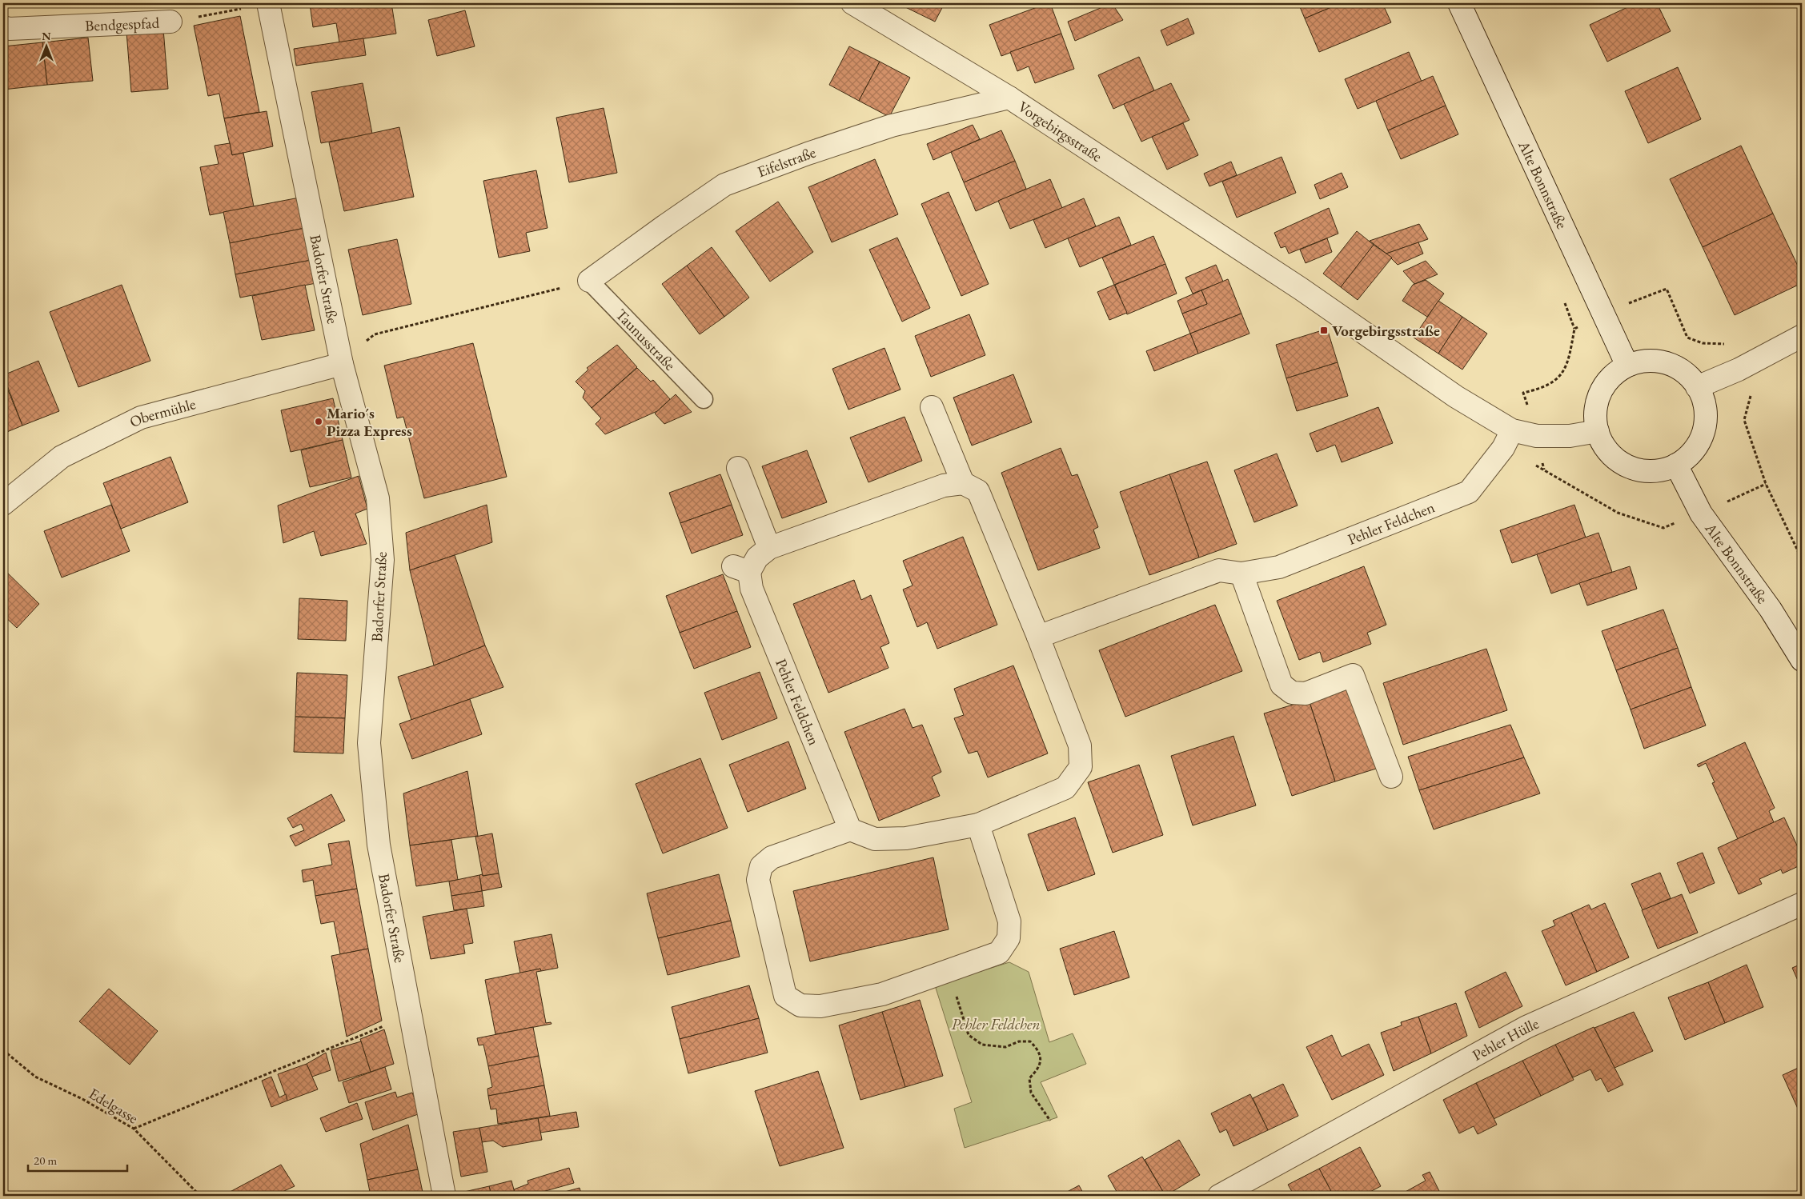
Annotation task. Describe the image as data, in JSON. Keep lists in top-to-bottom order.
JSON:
{
  "streets": {
    "street": [
      "Bendgespfad",
      "Vorgebirgsstraße",
      "Eifelstraße",
      "Alte Bonnstraße",
      "Badorfer Straße",
      "Obermühle",
      "Pehler Feldchen",
      "Pehler Hülle"
    ],
    "lane": ["Taunusstraße"],
    "path": ["Edelgasse"]
  },
  "crossings": [
    ["Vorgebirgsstraße", "Eifelstraße"],
    ["Vorgebirgsstraße", "Alte Bonnstraße"],
    ["Vorgebirgsstraße", "Pehler Feldchen"],
    ["Eifelstraße", "Taunusstraße"],
    ["Badorfer Straße", "Obermühle"]
  ],
  "parks": ["Pehler Feldchen"],
  "places": {
    "transit": ["Vorgebirgsstraße"],
    "other": ["Mario´s Pizza Express"]
  },
  "scale_bar": "20 m",
  "north": "top"
}
